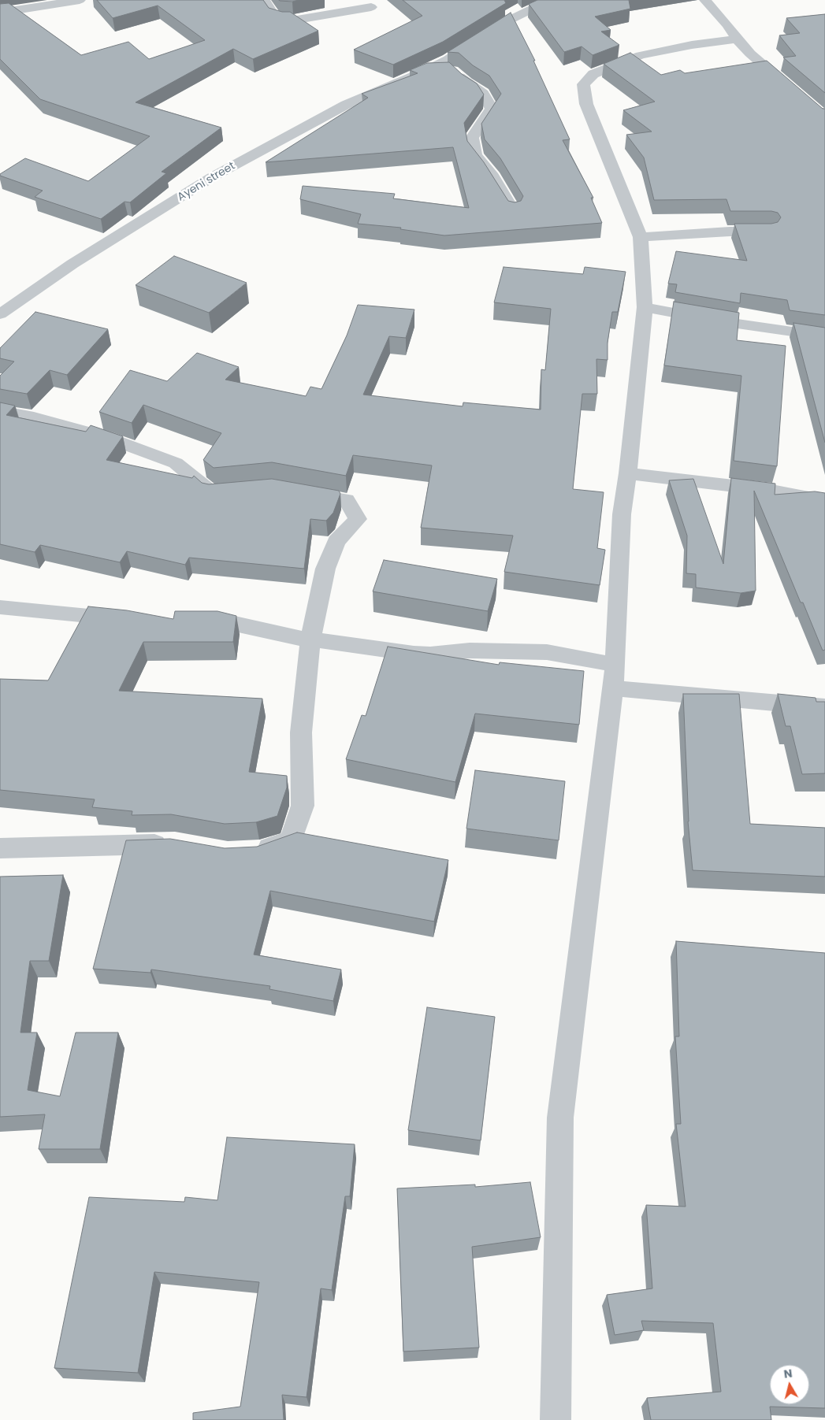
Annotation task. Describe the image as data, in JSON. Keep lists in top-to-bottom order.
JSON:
{
  "streets": {
    "street": ["Ayeni street"]
  },
  "north": "top"
}
